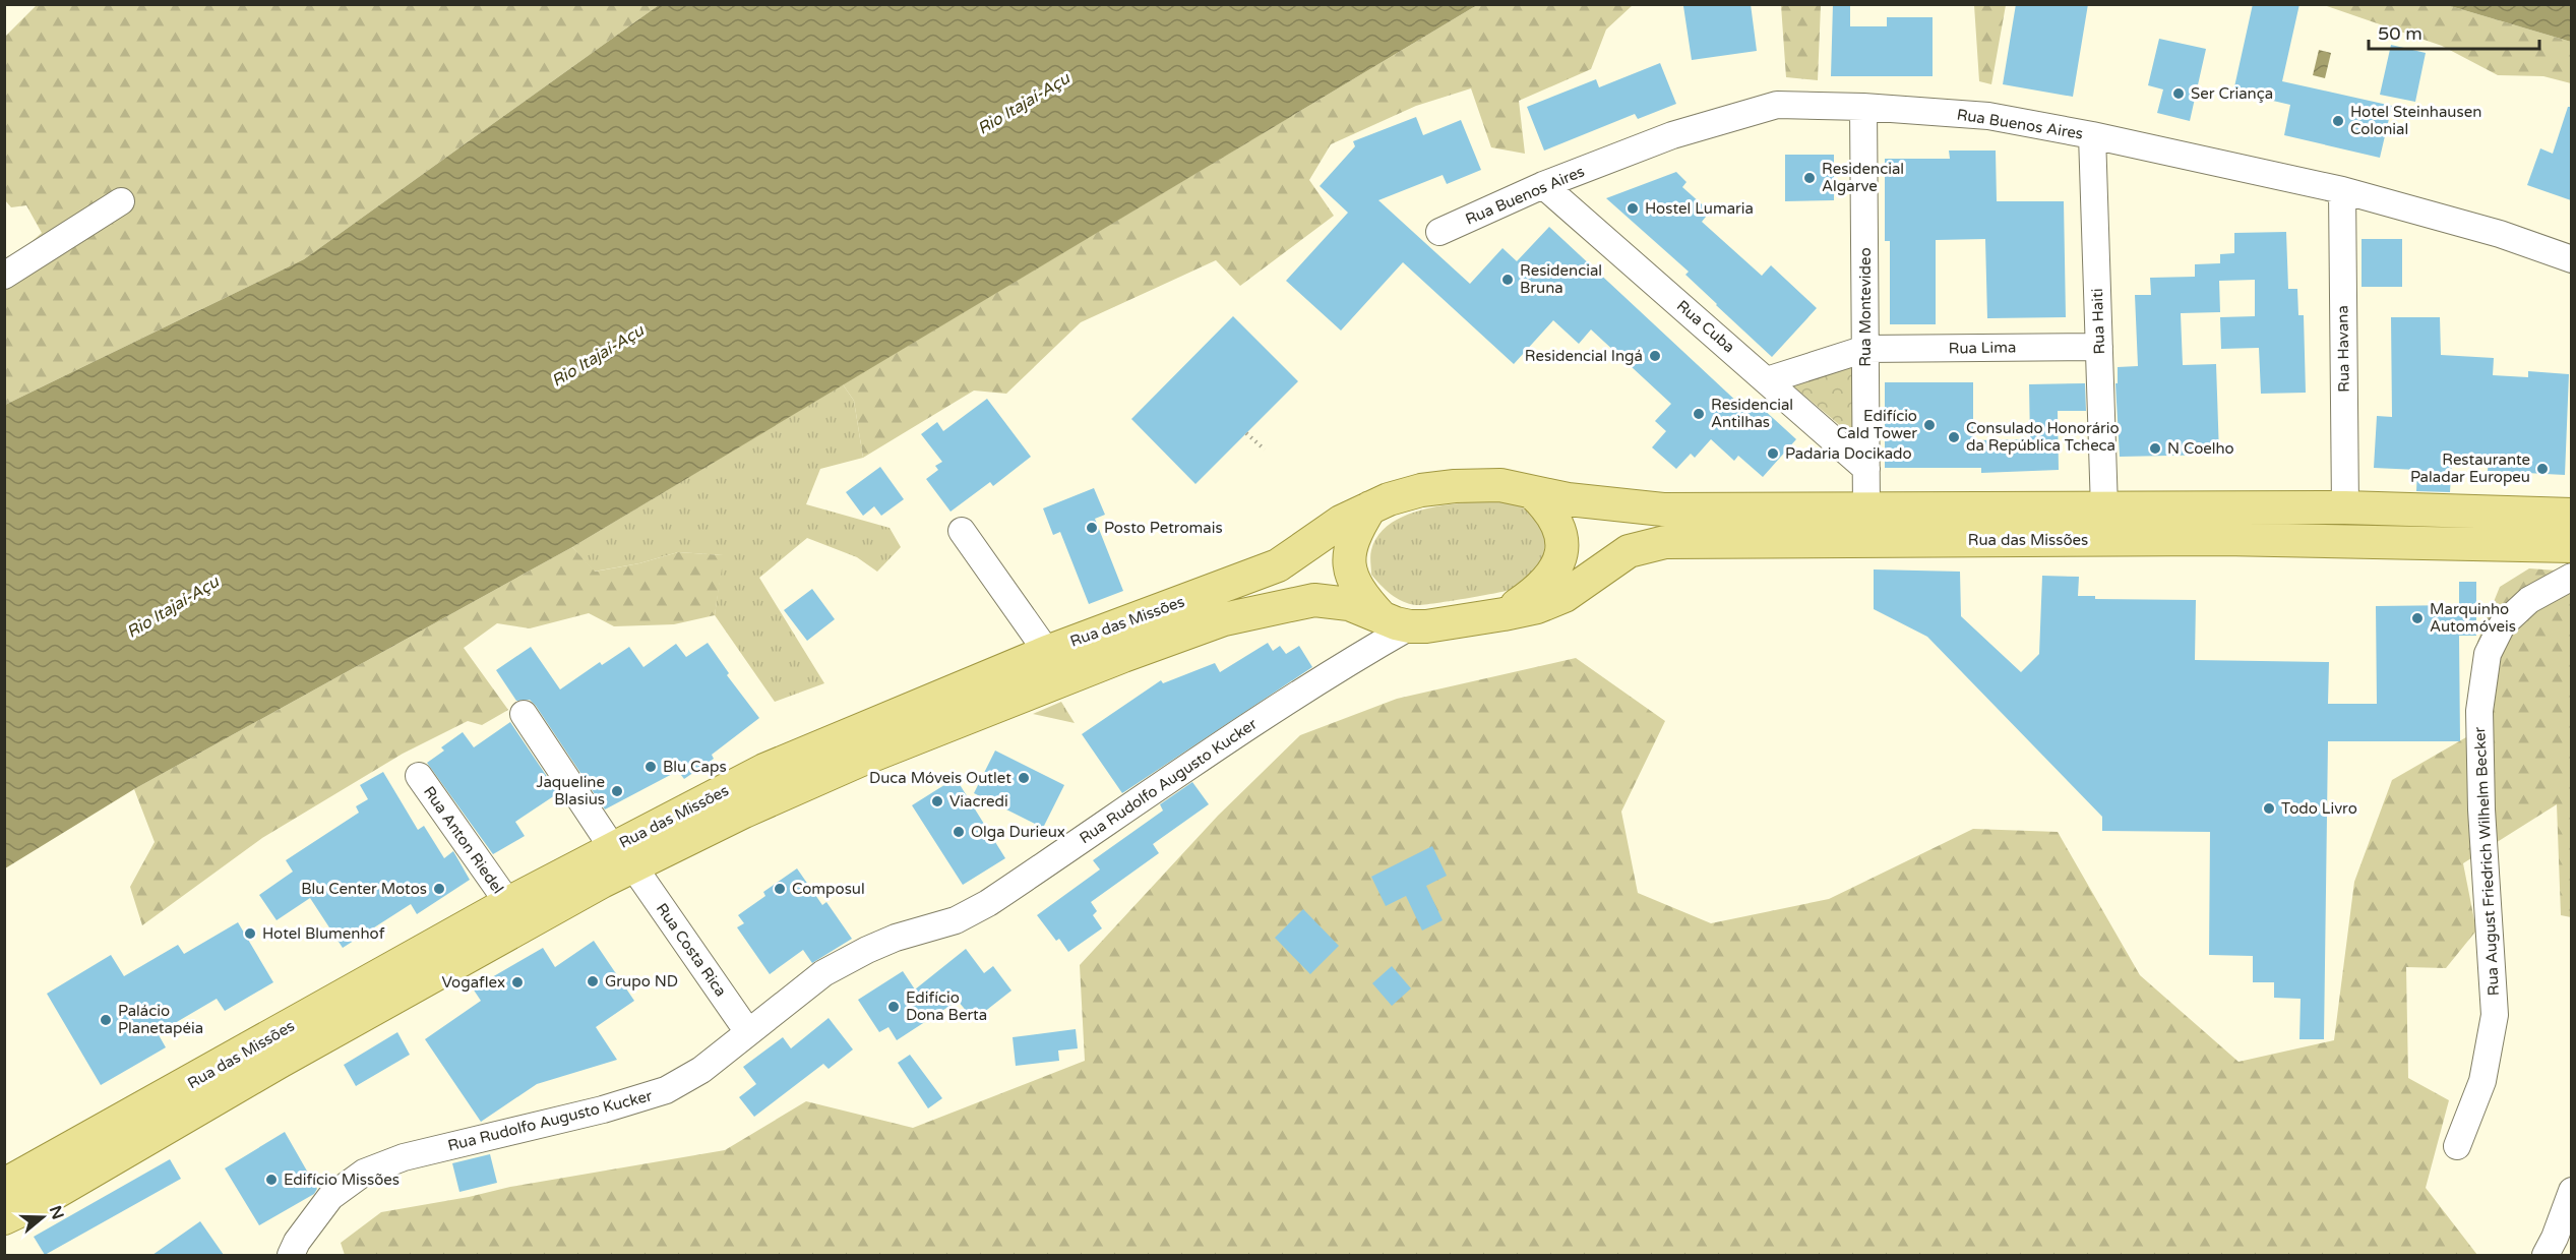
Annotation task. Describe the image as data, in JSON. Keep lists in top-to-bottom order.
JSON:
{
  "streets": {
    "main road": ["Rua das Missões"],
    "street": [
      "Rua Buenos Aires",
      "Rua Montevideo",
      "Rua Haiti",
      "Rua Cuba",
      "Rua Lima",
      "Rua Havana",
      "Rua Rudolfo Augusto Kucker",
      "Rua Anton Riedel",
      "Rua August Friedrich Wilhelm Becker",
      "Rua Costa Rica"
    ]
  },
  "crossings": [
    ["Rua Buenos Aires", "Rua Montevideo"],
    ["Rua Buenos Aires", "Rua Haiti"],
    ["Rua Buenos Aires", "Rua Cuba"],
    ["Rua Buenos Aires", "Rua Havana"],
    ["Rua Montevideo", "Rua Cuba"],
    ["Rua Montevideo", "Rua Lima"],
    ["Rua Montevideo", "Rua das Missões"],
    ["Rua Haiti", "Rua Lima"],
    ["Rua Haiti", "Rua das Missões"],
    ["Rua Cuba", "Rua Lima"],
    ["Rua Havana", "Rua das Missões"],
    ["Rua das Missões", "Rua Rudolfo Augusto Kucker"],
    ["Rua das Missões", "Rua Anton Riedel"],
    ["Rua das Missões", "Rua Costa Rica"],
    ["Rua Rudolfo Augusto Kucker", "Rua Costa Rica"]
  ],
  "water": ["Rio Itajaí-Açu"],
  "places": [
    "Ser Criança",
    "Hotel Steinhausen Colonial",
    "Residencial Algarve",
    "Hostel Lumaria",
    "Residencial Bruna",
    "Residencial Ingá",
    "Residencial Antilhas",
    "Edifício Cald Tower",
    "Consulado Honorário da República Tcheca",
    "N Coelho",
    "Padaria Docikado",
    "Restaurante Paladar Europeu",
    "Posto Petromais",
    "Marquinho Automóveis",
    "Blu Caps",
    "Duca Móveis Outlet",
    "Jaqueline Blasius",
    "Viacredi",
    "Todo Livro",
    "Olga Durieux",
    "Blu Center Motos",
    "Composul",
    "Hotel Blumenhof",
    "Grupo ND",
    "Vogaflex",
    "Edifício Dona Berta",
    "Palácio Planetapéia",
    "Edifício Missões"
  ],
  "scale_bar": "50 m",
  "north": "right"
}
